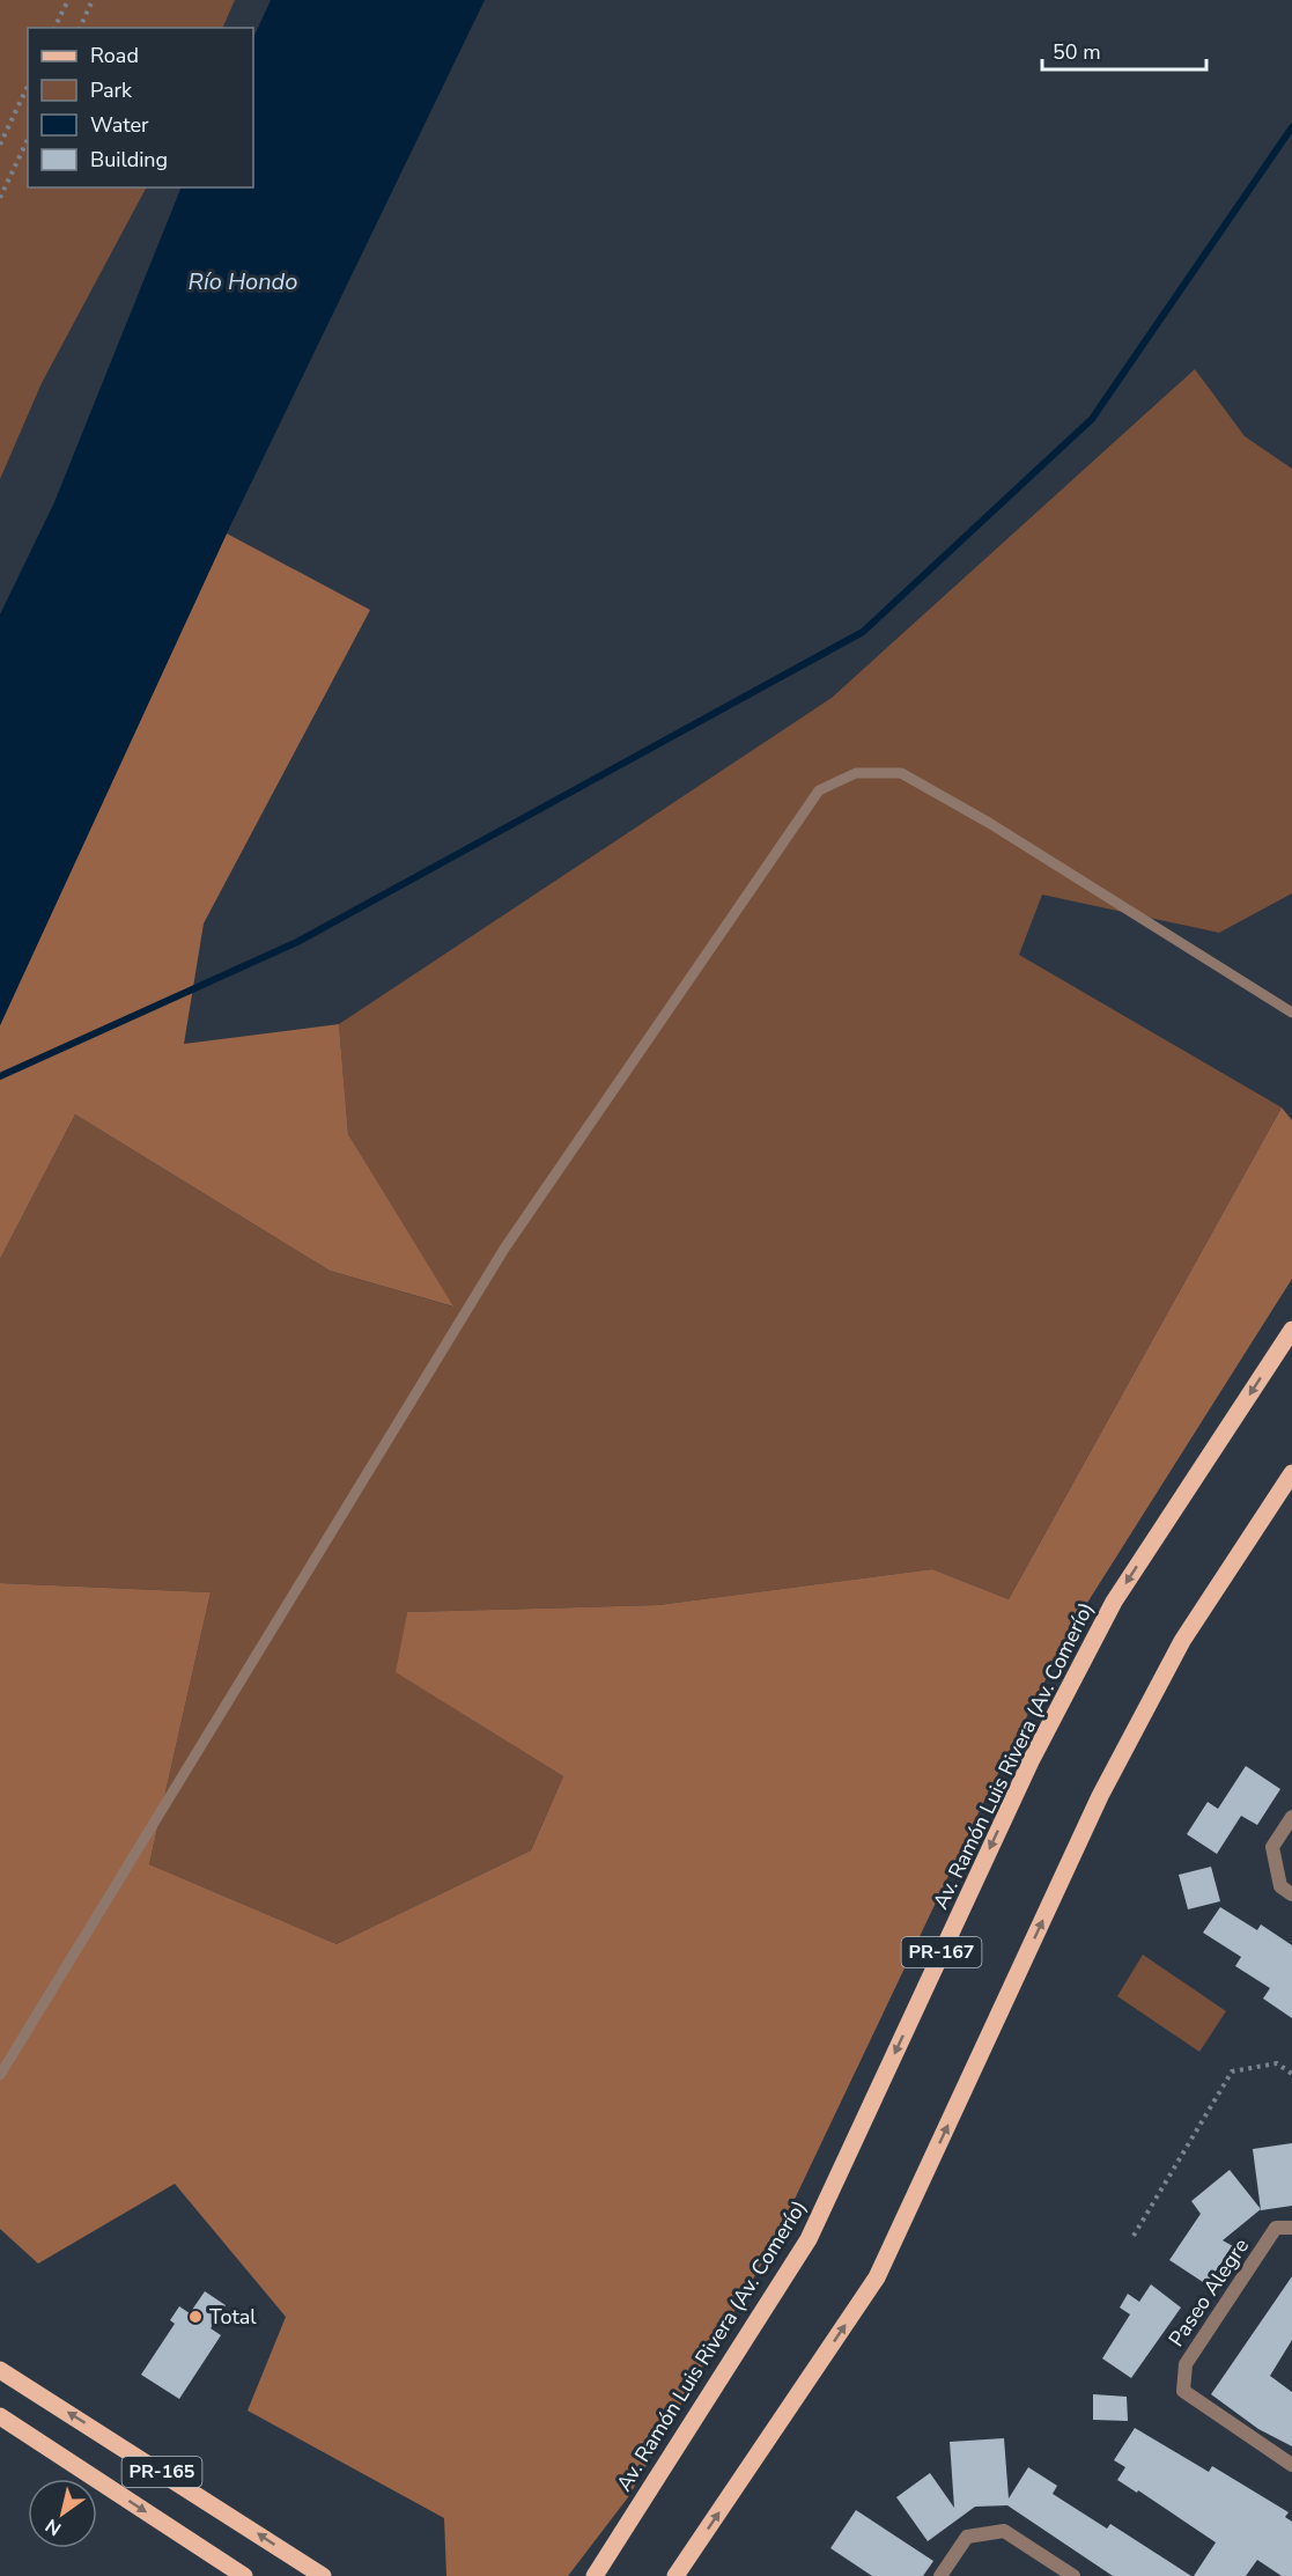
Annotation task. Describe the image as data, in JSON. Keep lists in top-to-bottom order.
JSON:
{
  "streets": {
    "main road": ["Av. Ramón Luis Rivera (Av. Comerío)", "PR-167", "PR-165"],
    "street": ["Paseo Alegre"]
  },
  "water": ["Río Hondo"],
  "places": ["Total"],
  "legend": [
    "Road",
    "Park",
    "Water",
    "Building"
  ],
  "scale_bar": "50 m",
  "north": "bottom left"
}
